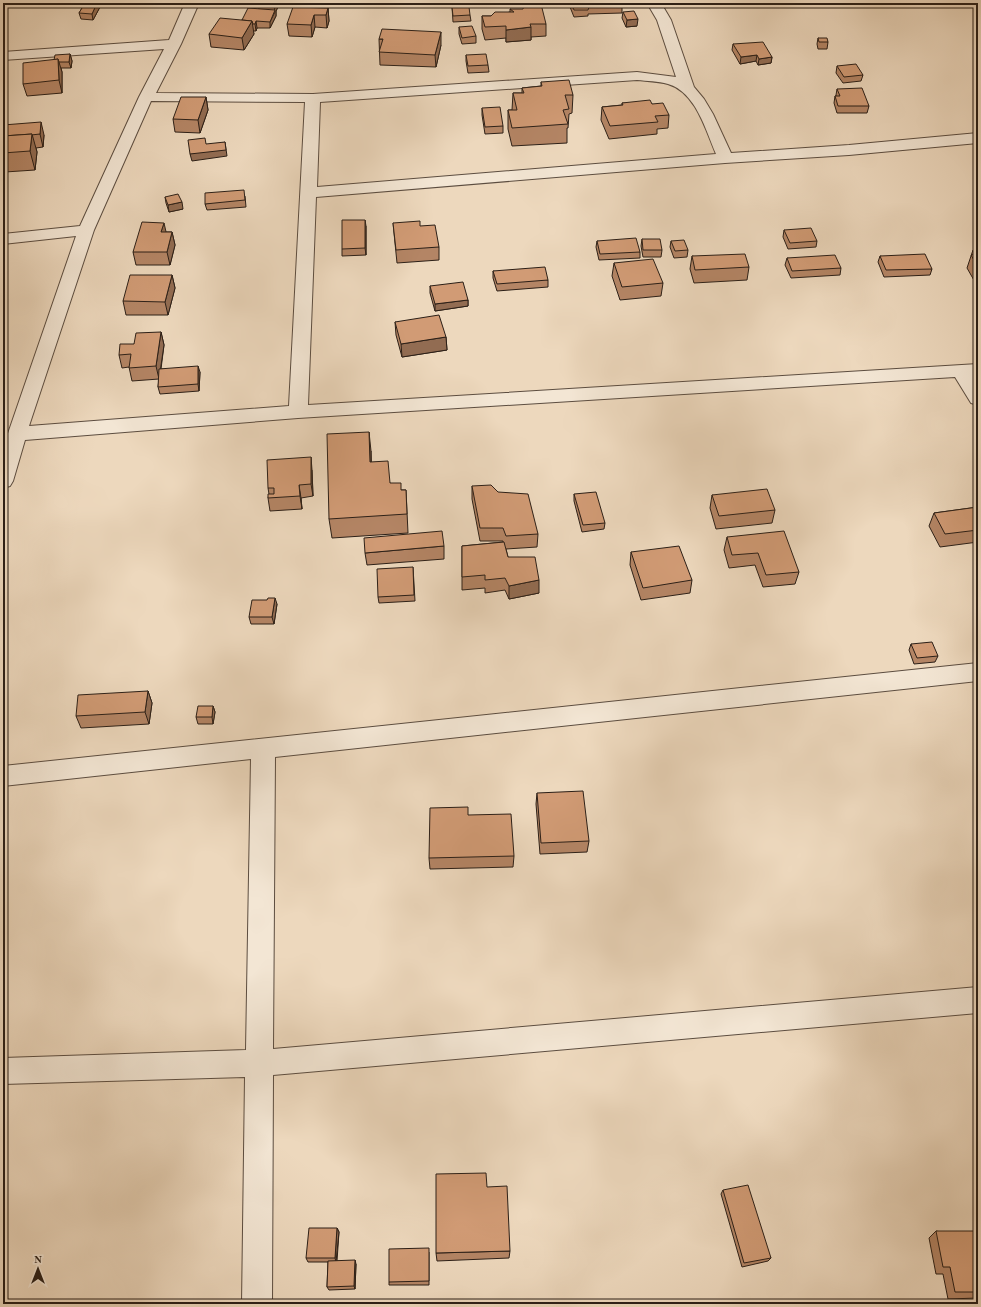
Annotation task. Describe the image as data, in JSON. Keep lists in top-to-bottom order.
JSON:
{
  "north": "top"
}
